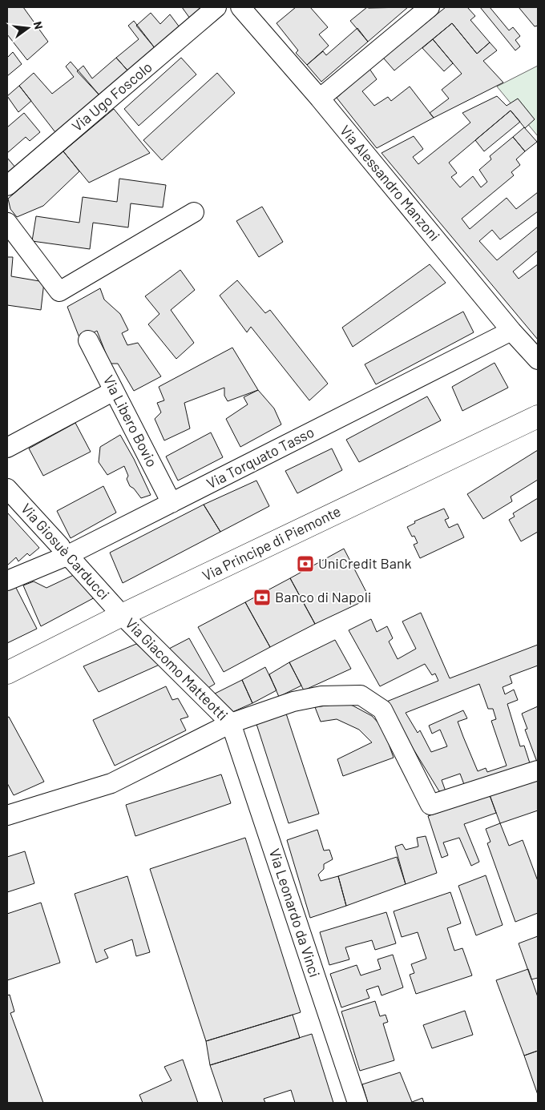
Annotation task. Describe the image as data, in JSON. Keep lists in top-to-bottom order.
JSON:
{
  "streets": {
    "main road": ["Via Principe di Piemonte"],
    "street": [
      "Via Ugo Foscolo",
      "Via Alessandro Manzoni",
      "Via Libero Bovio",
      "Via Torquato Tasso",
      "Via Giosuè Carducci",
      "Via Giacomo Matteotti",
      "Via Leonardo da Vinci"
    ]
  },
  "crossings": [
    ["Via Alessandro Manzoni", "Via Torquato Tasso"],
    ["Via Libero Bovio", "Via Torquato Tasso"],
    ["Via Torquato Tasso", "Via Giosuè Carducci"],
    ["Via Principe di Piemonte", "Via Giosuè Carducci"],
    ["Via Principe di Piemonte", "Via Giacomo Matteotti"],
    ["Via Giosuè Carducci", "Via Giacomo Matteotti"],
    ["Via Giacomo Matteotti", "Via Leonardo da Vinci"]
  ],
  "places": {
    "bank": ["UniCredit Bank", "Banco di Napoli"]
  },
  "north": "right"
}
